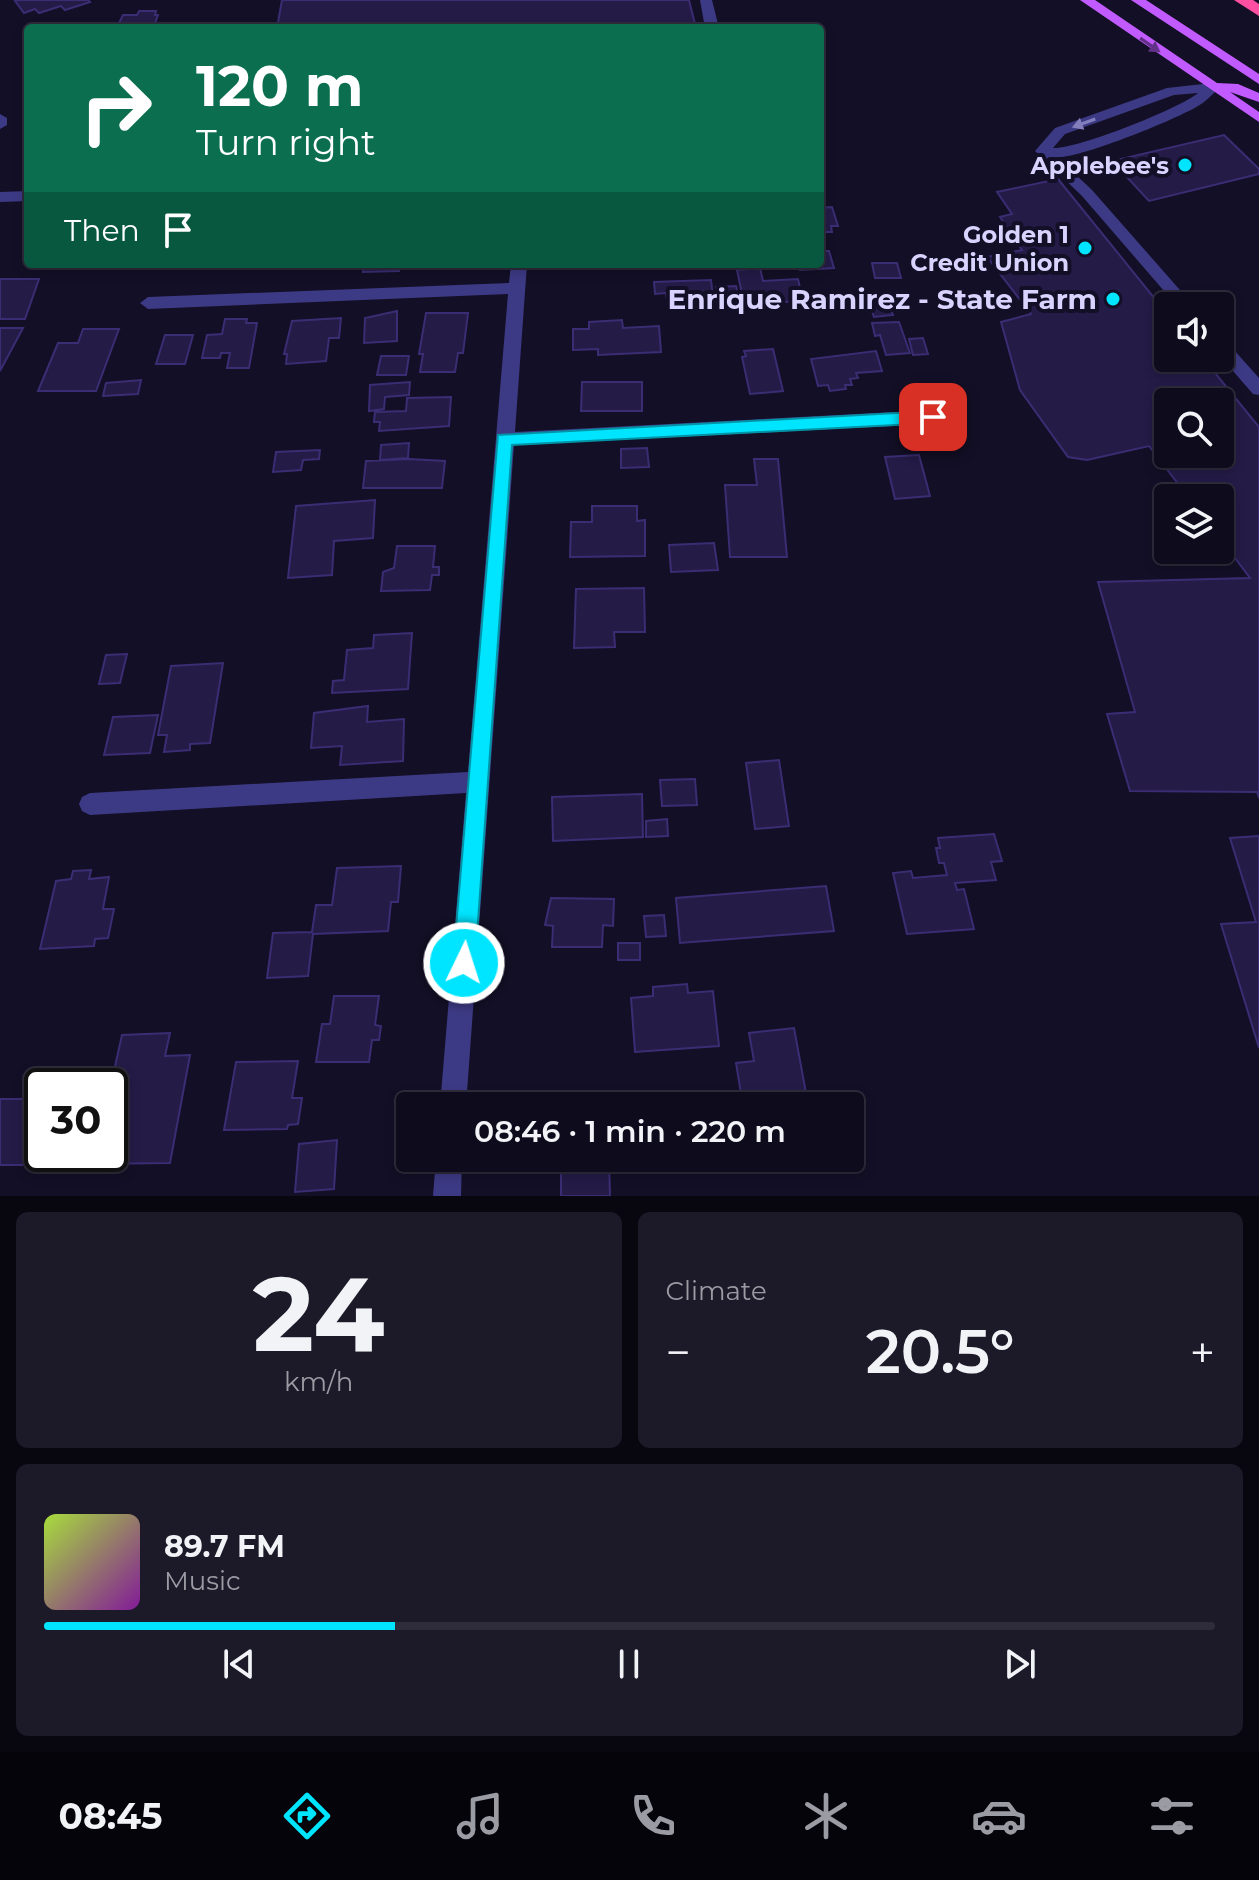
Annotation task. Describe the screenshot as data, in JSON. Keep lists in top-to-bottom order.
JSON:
{
  "places": ["Applebee's", "Golden 1 Credit Union", "Enrique Ramirez - State Farm"],
  "page": {
    "turn": ["120 m", "Turn right"],
    "then": "Then",
    "limit": "30",
    "trip": "08:46 · 1 min · 220 m",
    "tile": [
      ["24", "km/h"],
      "Climate"
    ],
    "heat": ["−", "20.5°", "+"],
    "song": ["89.7 FM", "Music"],
    "tabs": "08:45"
  }
}
